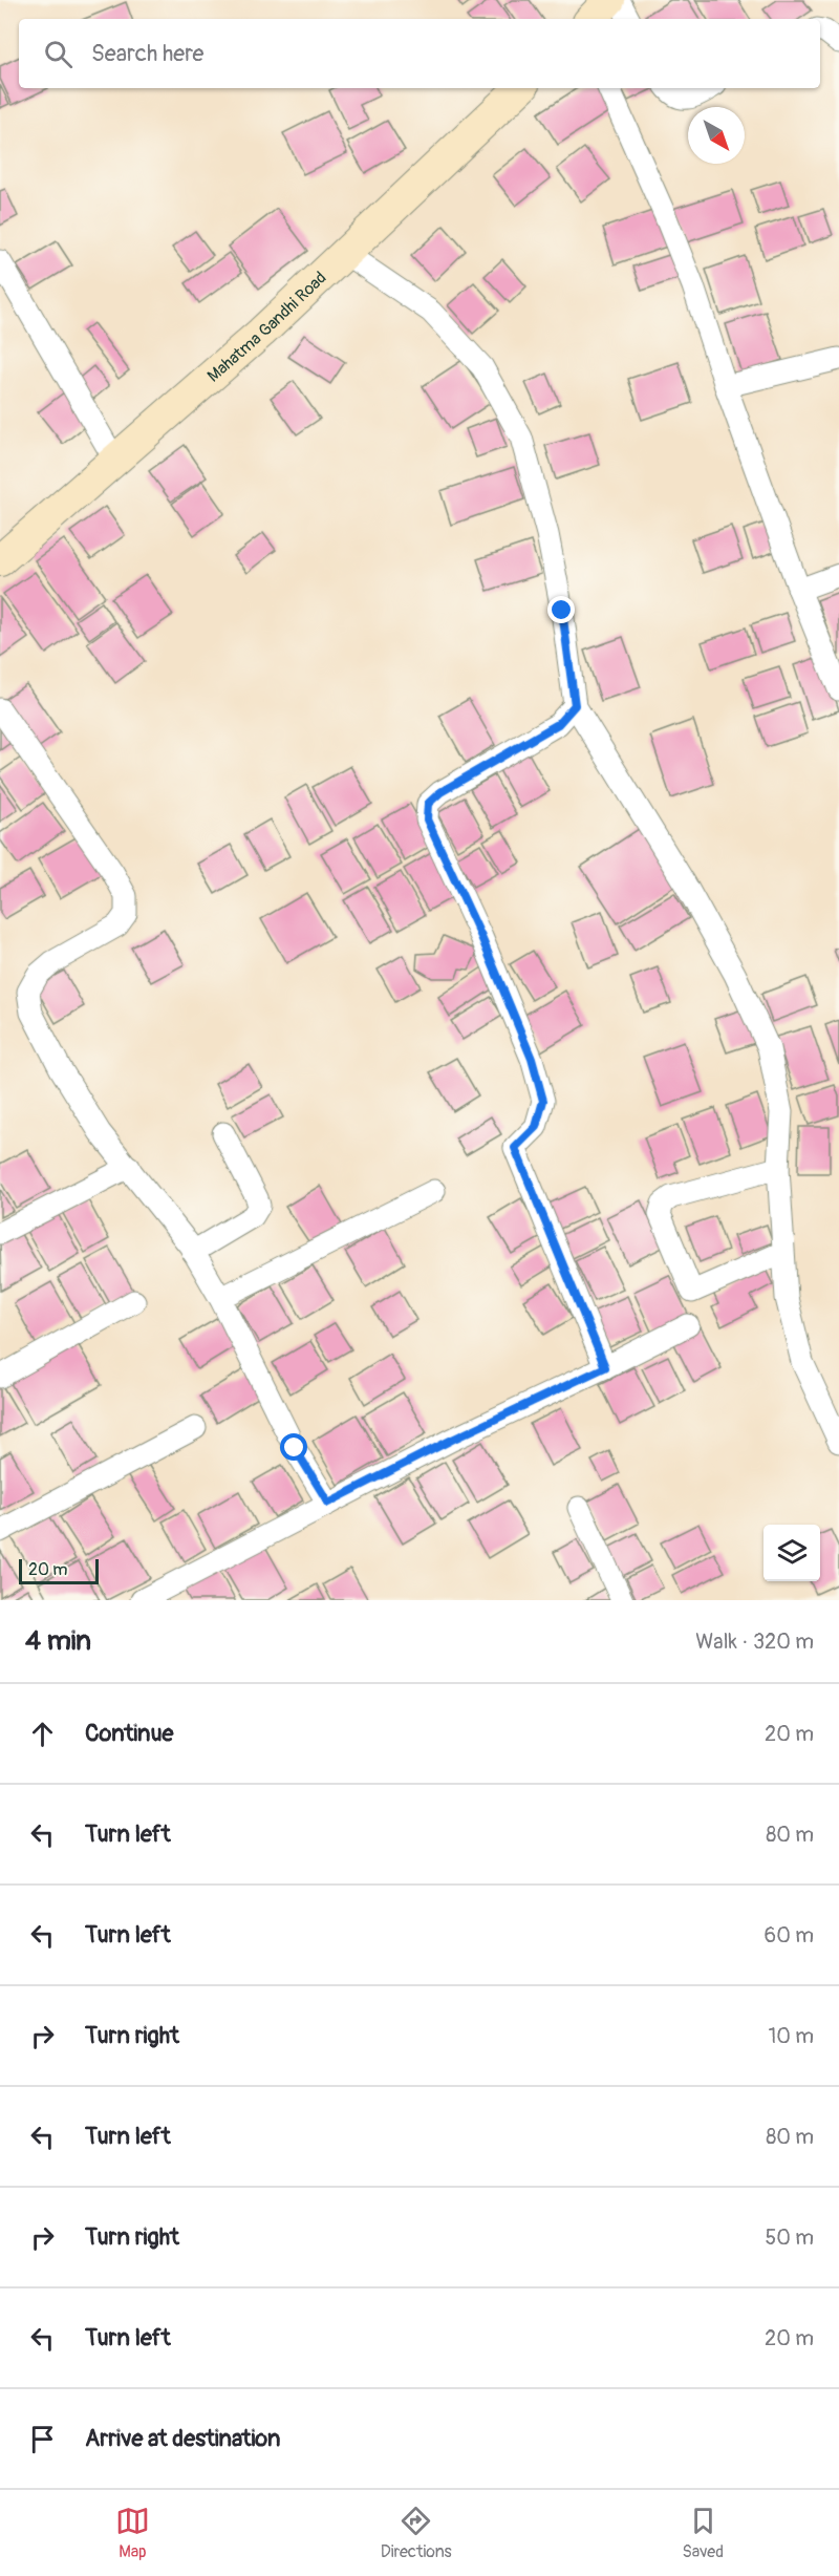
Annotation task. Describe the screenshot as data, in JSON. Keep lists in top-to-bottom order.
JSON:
{
  "streets": {
    "main road": ["Mahatma Gandhi Road"]
  },
  "scale_bar": "20 m",
  "north": "bottom right",
  "page": {
    "search": "Search here",
    "scale": "20 m",
    "heading": ["4 min", "Walk · 320 m"],
    "list": [
      ["Continue", "20 m"],
      ["Turn left", "80 m"],
      ["Turn left", "60 m"],
      ["Turn right", "10 m"],
      ["Turn left", "80 m"],
      ["Turn right", "50 m"],
      ["Turn left", "20 m"],
      "Arrive at destination"
    ],
    "nav": ["Map", "Directions", "Saved"]
  }
}
